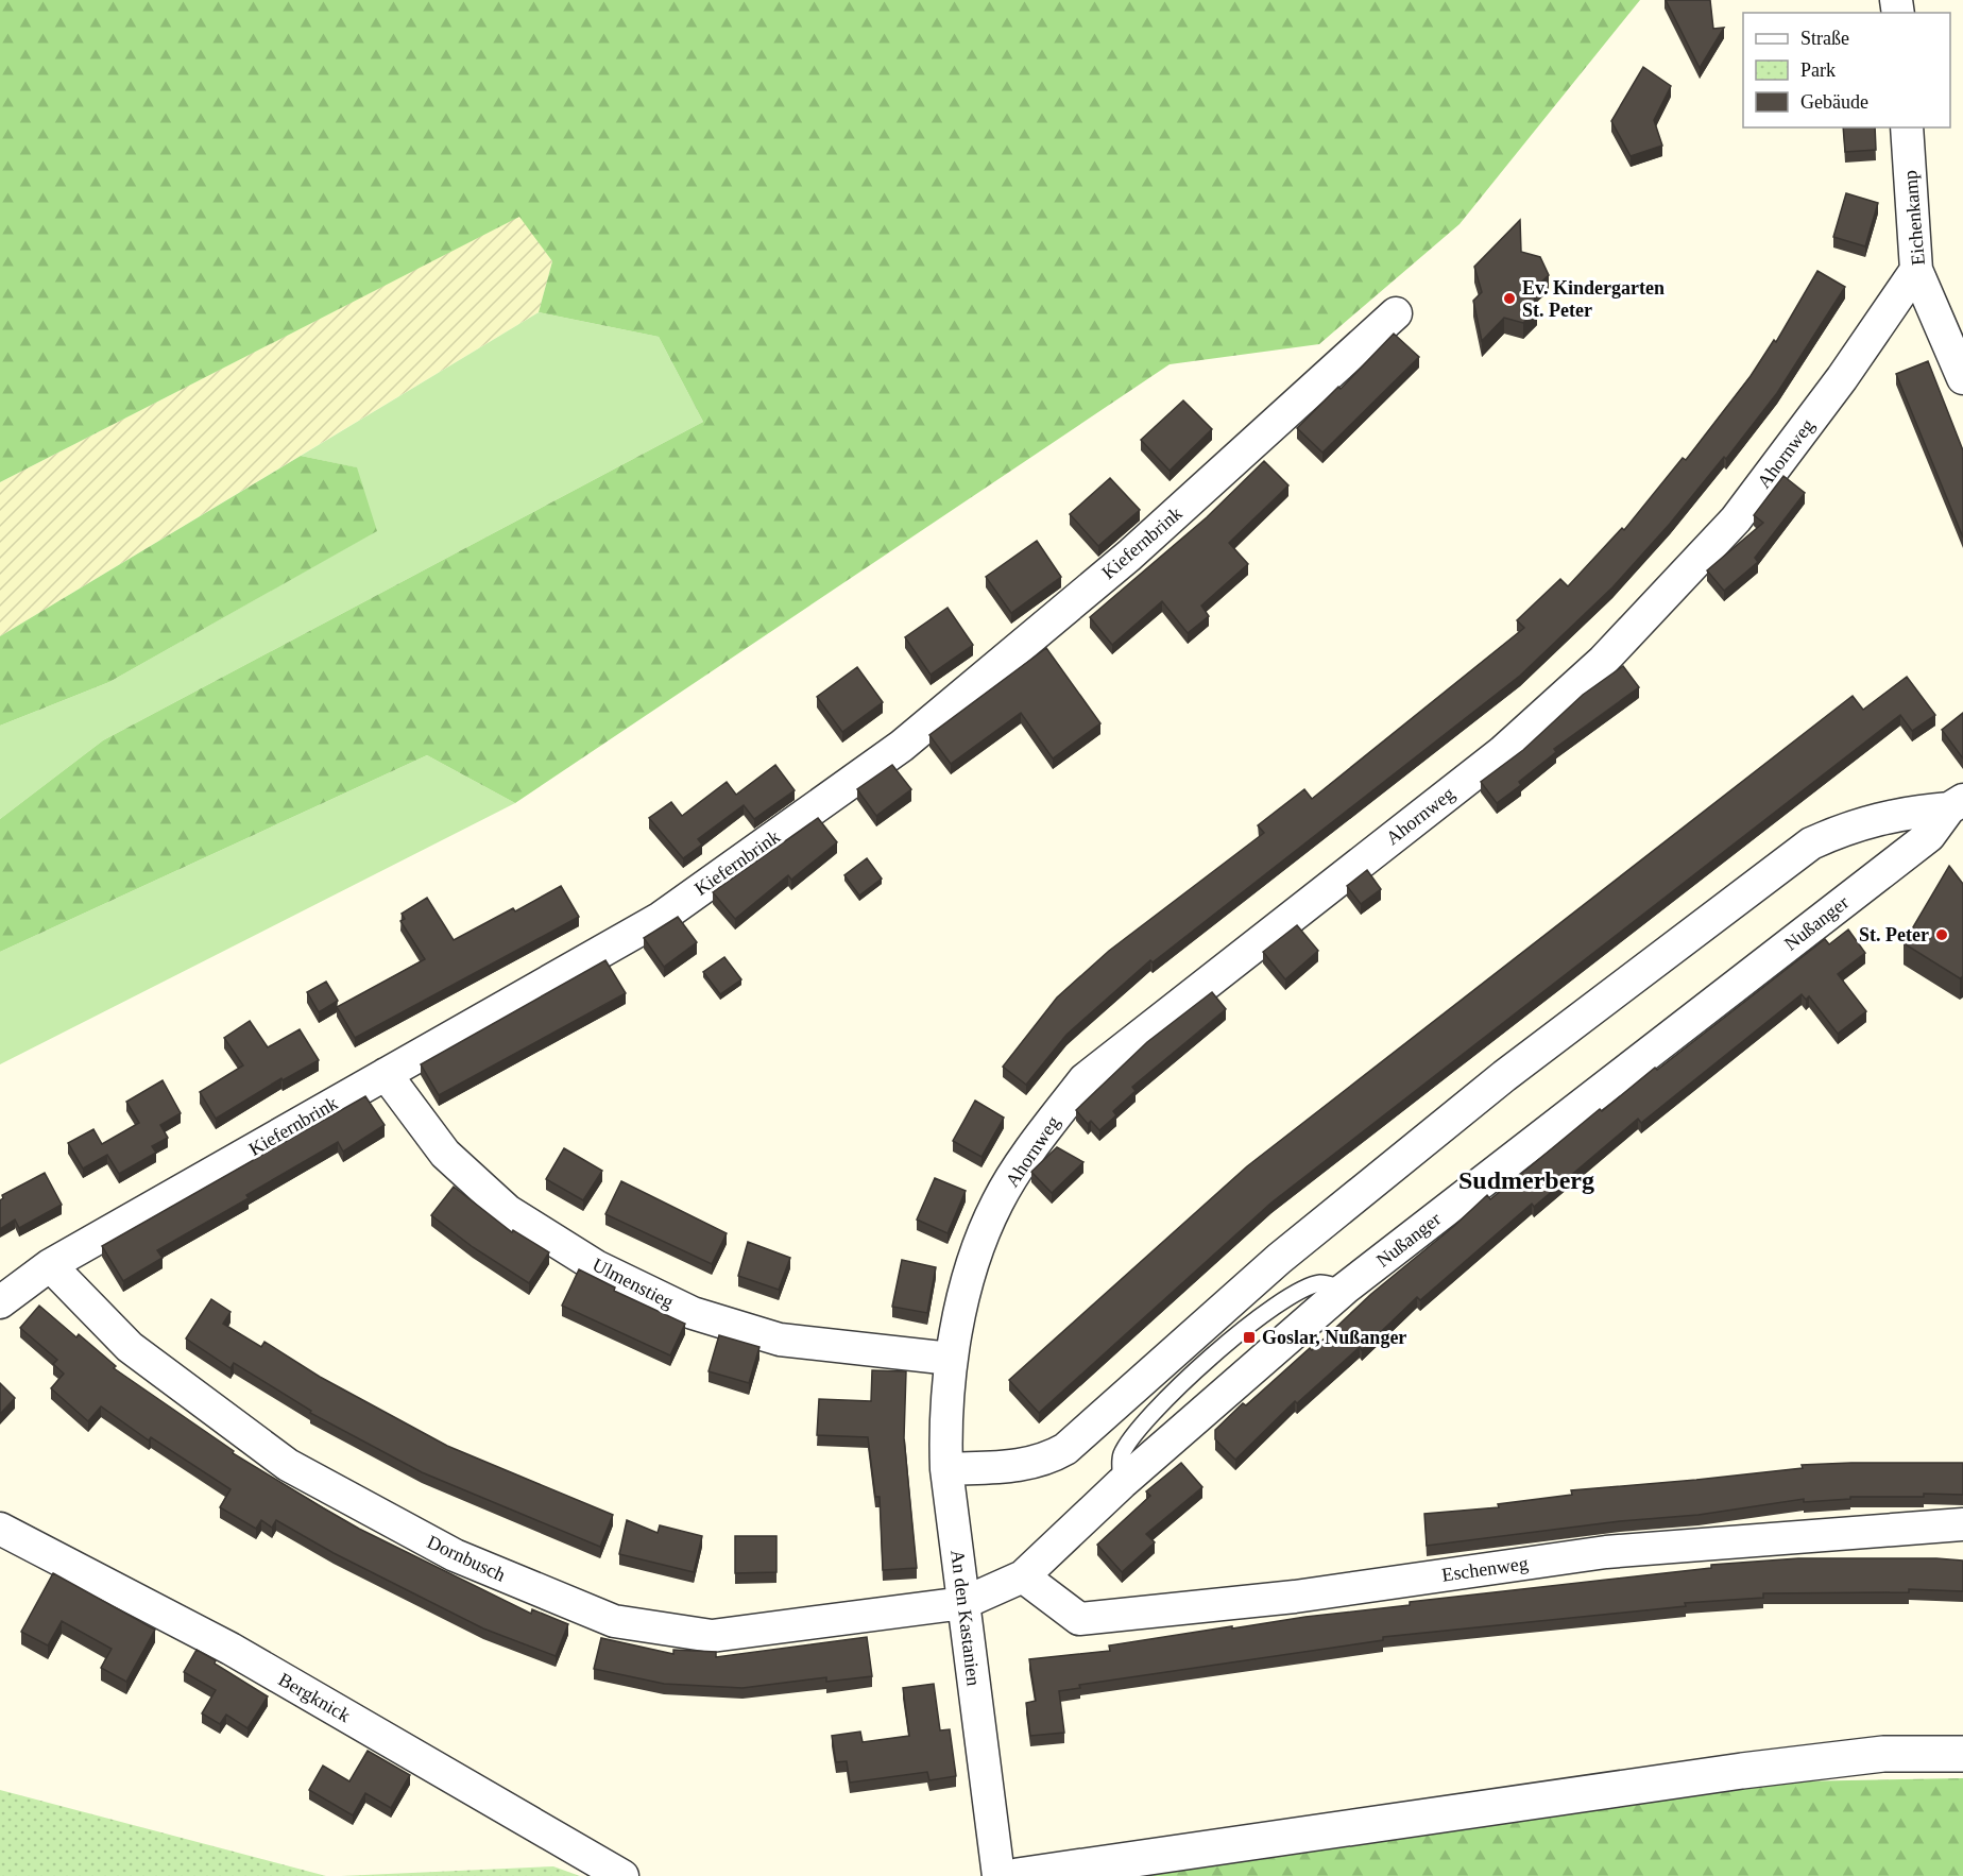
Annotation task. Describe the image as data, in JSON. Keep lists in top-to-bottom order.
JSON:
{
  "streets": {
    "street": [
      "Eichenkamp",
      "Ahornweg",
      "Kiefernbrink",
      "Nußanger",
      "Ulmenstieg",
      "Dornbusch",
      "Eschenweg",
      "An den Kastanien",
      "Bergknick"
    ]
  },
  "crossings": [
    ["Eichenkamp", "Ahornweg"],
    ["Ahornweg", "Ulmenstieg"],
    ["Ahornweg", "An den Kastanien"],
    ["Kiefernbrink", "Ulmenstieg"],
    ["Kiefernbrink", "Dornbusch"],
    ["Nußanger", "Dornbusch"],
    ["Nußanger", "Eschenweg"],
    ["Nußanger", "An den Kastanien"],
    ["Ulmenstieg", "An den Kastanien"],
    ["Dornbusch", "An den Kastanien"]
  ],
  "districts": ["Sudmerberg"],
  "places": {
    "other": ["Ev. Kindergarten St. Peter", "St. Peter"],
    "transit": ["Goslar, Nußanger"]
  },
  "legend": ["Straße", "Park", "Gebäude"]
}
